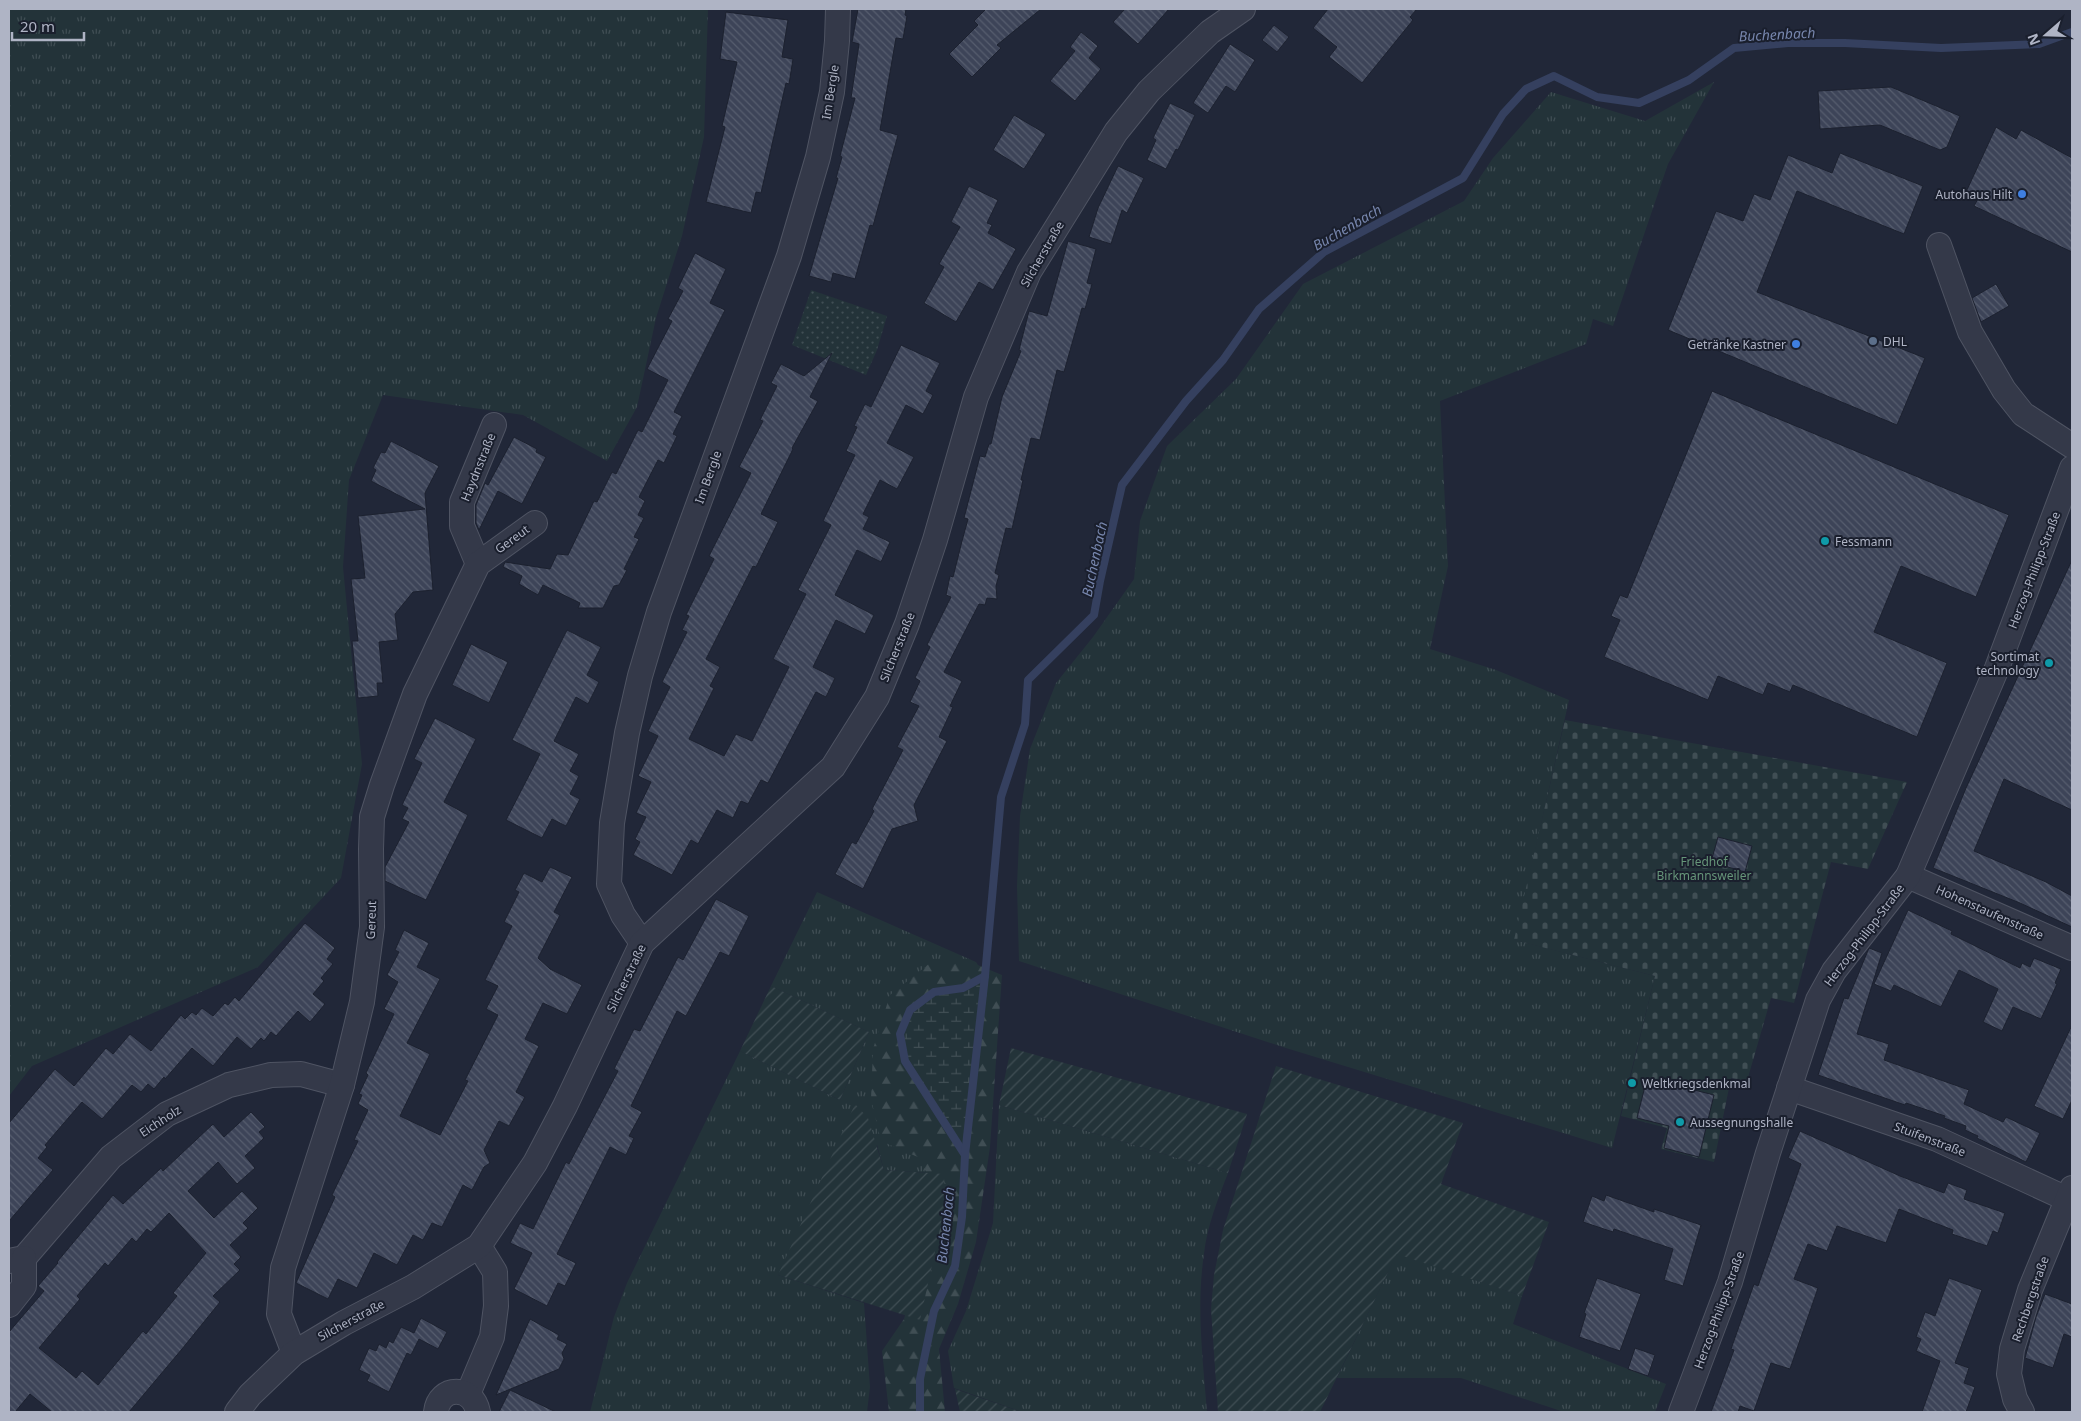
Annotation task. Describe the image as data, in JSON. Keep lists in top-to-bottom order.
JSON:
{
  "streets": {
    "street": [
      "Im Bergle",
      "Silcherstraße",
      "Haydnstraße",
      "Gereut",
      "Herzog-Philipp-Straße",
      "Hohenstaufenstraße",
      "Eichholz",
      "Stuifenstraße",
      "Rechbergstraße"
    ]
  },
  "crossings": [
    ["Im Bergle", "Silcherstraße"],
    ["Silcherstraße", "Gereut"],
    ["Haydnstraße", "Gereut"],
    ["Gereut", "Eichholz"],
    ["Herzog-Philipp-Straße", "Hohenstaufenstraße"],
    ["Herzog-Philipp-Straße", "Stuifenstraße"],
    ["Stuifenstraße", "Rechbergstraße"]
  ],
  "water": ["Buchenbach"],
  "parks": ["Friedhof Birkmannsweiler"],
  "places": [
    "Autohaus Hilt",
    "DHL",
    "Getränke Kastner",
    "Fessmann",
    "Sortimat technology",
    "Weltkriegsdenkmal",
    "Aussegnungshalle"
  ],
  "scale_bar": "20 m",
  "north": "left"
}
